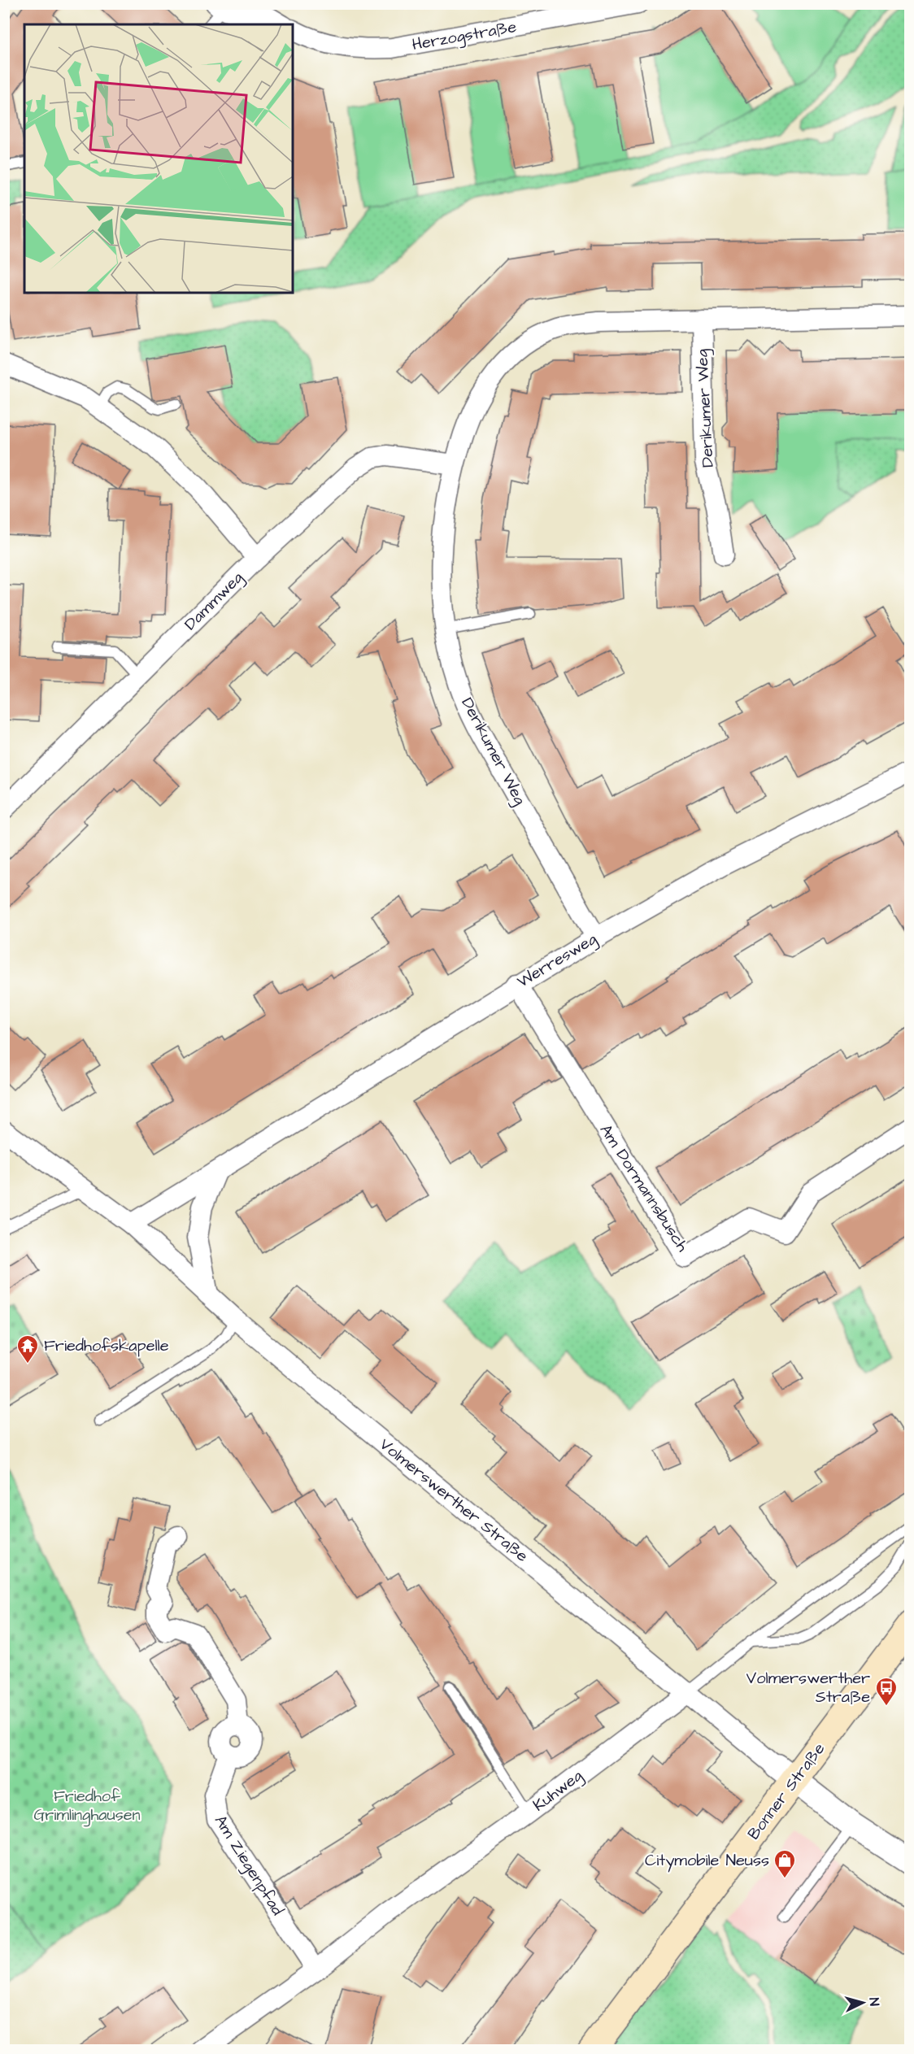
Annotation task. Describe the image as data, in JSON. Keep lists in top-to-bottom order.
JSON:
{
  "streets": {
    "main road": ["Bonner Straße"],
    "street": [
      "Herzogstraße",
      "Derikumer Weg",
      "Dammweg",
      "Werresweg",
      "Am Dormannsbusch",
      "Volmerswerther Straße",
      "Kuhweg",
      "Am Ziegenpfad"
    ]
  },
  "crossings": [
    ["Derikumer Weg", "Dammweg"],
    ["Derikumer Weg", "Werresweg"],
    ["Werresweg", "Am Dormannsbusch"],
    ["Werresweg", "Volmerswerther Straße"],
    ["Volmerswerther Straße", "Kuhweg"],
    ["Volmerswerther Straße", "Bonner Straße"],
    ["Kuhweg", "Am Ziegenpfad"]
  ],
  "parks": ["Friedhof Grimlinghausen"],
  "places": {
    "temple": ["Friedhofskapelle"],
    "bus stop": ["Volmerswerther Straße"],
    "shop": ["Citymobile Neuss"]
  },
  "north": "right"
}
